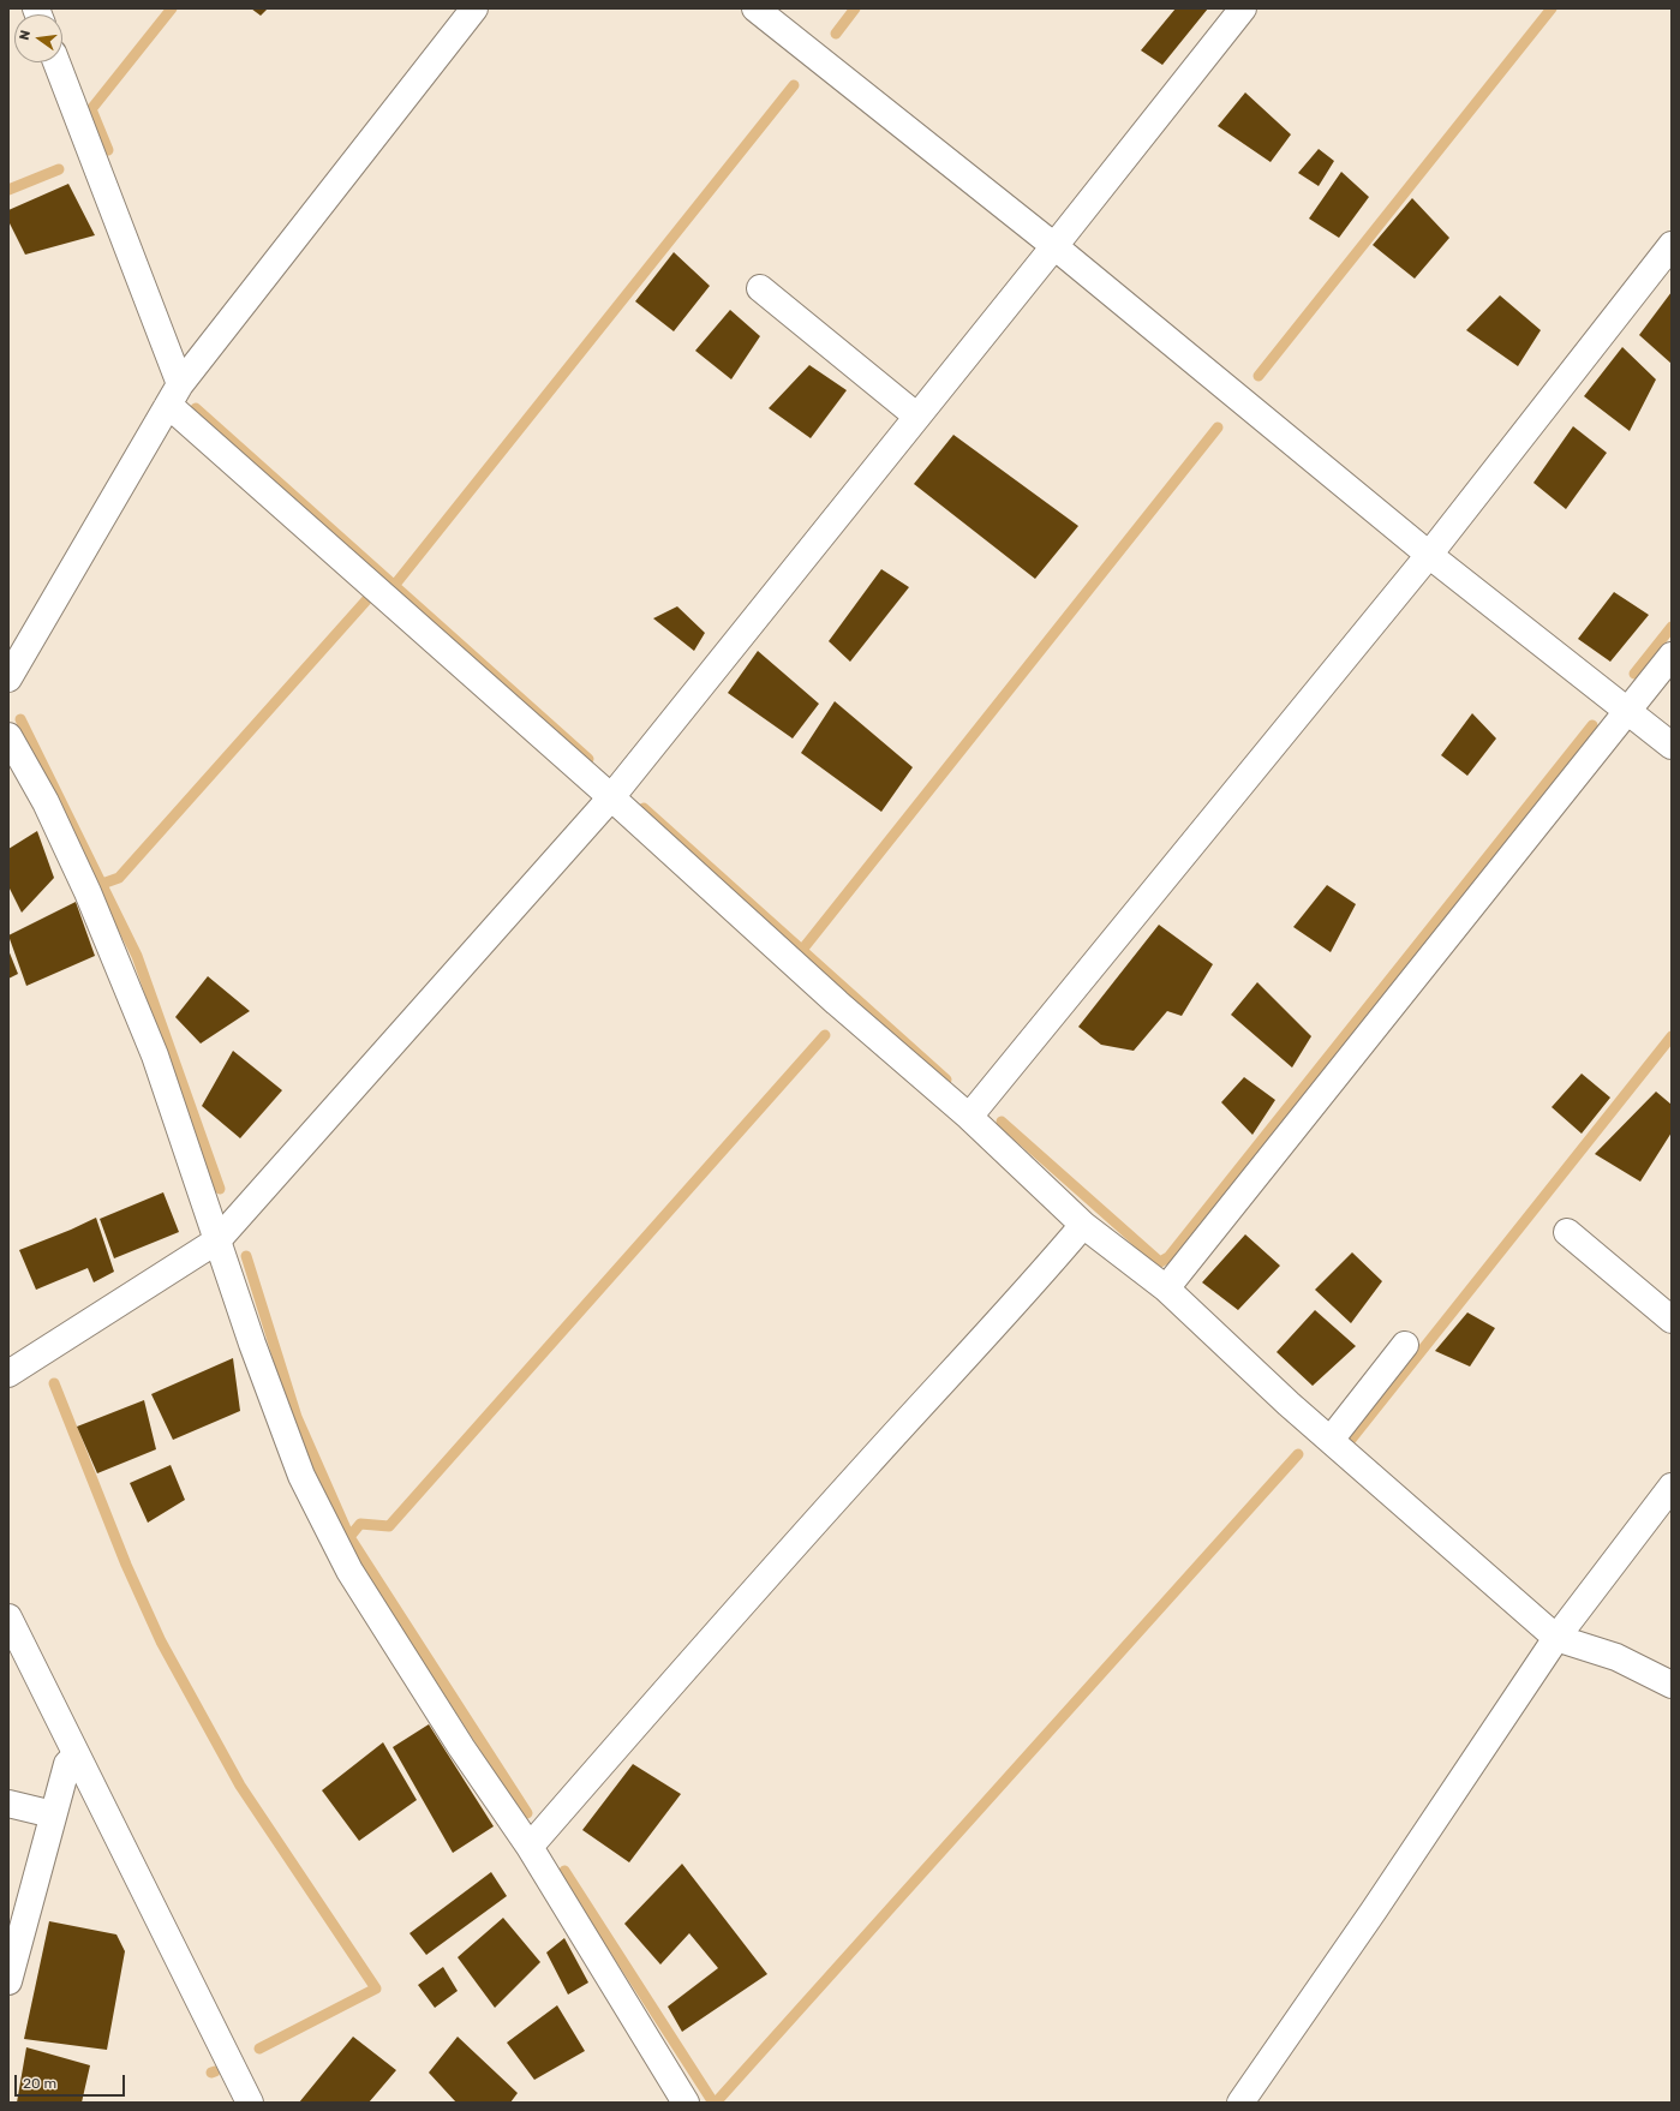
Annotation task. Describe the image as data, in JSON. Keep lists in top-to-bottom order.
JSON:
{
  "scale_bar": "20 m",
  "north": "left"
}
